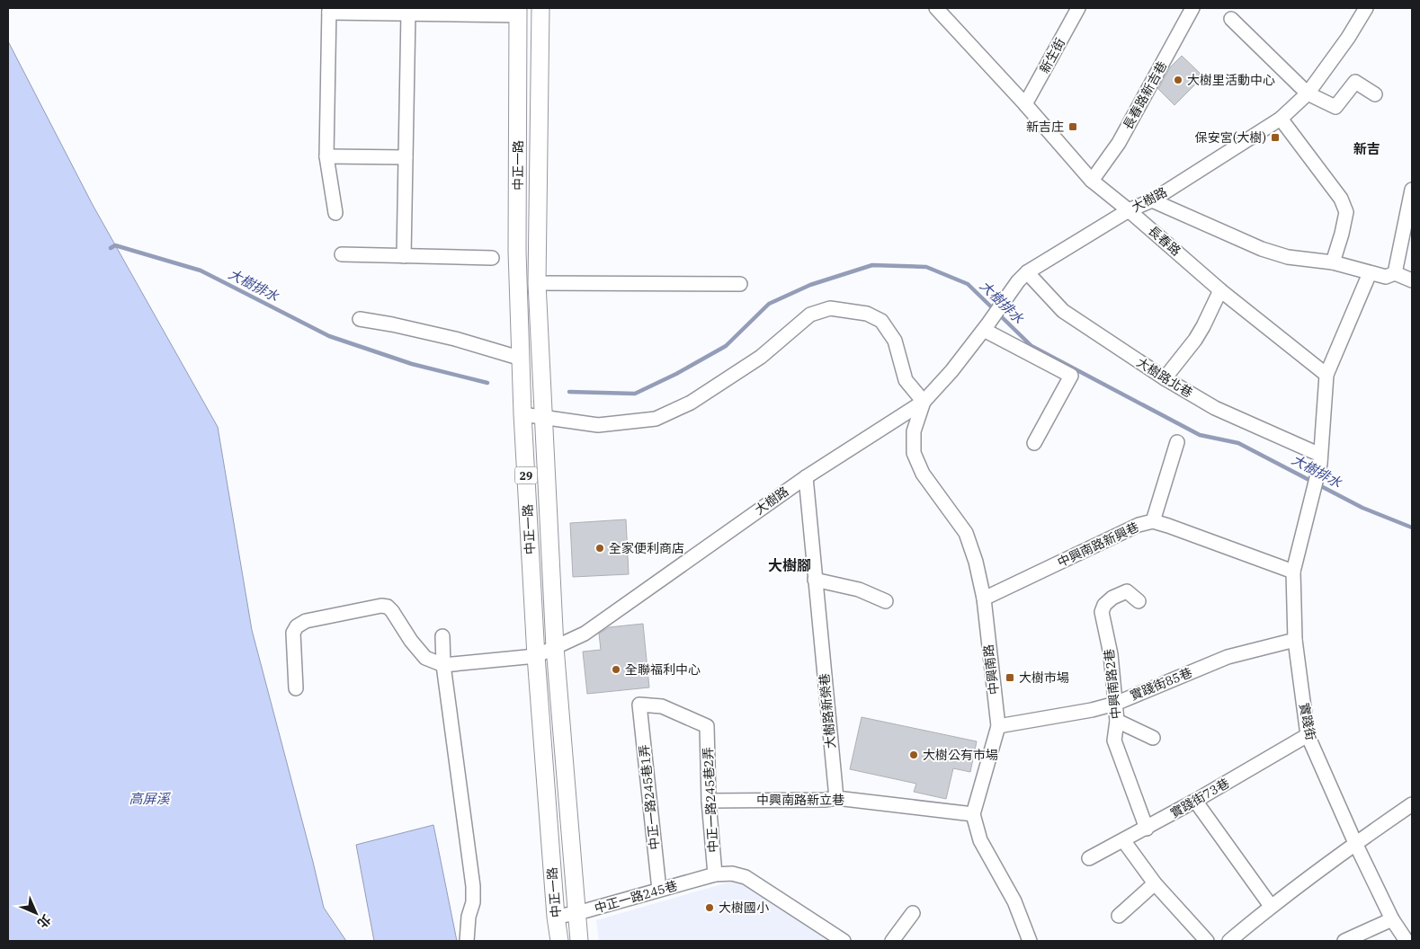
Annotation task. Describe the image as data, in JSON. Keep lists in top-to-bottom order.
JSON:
{
  "streets": {
    "main road": ["中正一路", "29"],
    "street": [
      "新生街",
      "長春路新吉巷",
      "大樹路",
      "長春路",
      "大樹路北巷",
      "中興南路新興巷",
      "中興南路",
      "中興南路2巷",
      "實踐街85巷",
      "大樹路新榮巷",
      "實踐街",
      "中正一路245巷1弄",
      "實踐街73巷",
      "中正一路245巷2弄",
      "中興南路新立巷",
      "中正一路245巷"
    ]
  },
  "crossings": [
    ["新生街", "長春路"],
    ["長春路新吉巷", "長春路"],
    ["中正一路", "大樹路"],
    ["中正一路", "中正一路245巷"],
    ["大樹路", "長春路"],
    ["大樹路", "大樹路北巷"],
    ["大樹路", "中興南路"],
    ["大樹路", "大樹路新榮巷"],
    ["大樹路北巷", "實踐街"],
    ["中興南路新興巷", "中興南路"],
    ["中興南路新興巷", "實踐街"],
    ["中興南路", "實踐街85巷"],
    ["中興南路", "中興南路新立巷"],
    ["中興南路2巷", "實踐街85巷"],
    ["中興南路2巷", "實踐街73巷"],
    ["實踐街85巷", "實踐街"],
    ["大樹路新榮巷", "中興南路新立巷"],
    ["實踐街", "實踐街73巷"],
    ["中正一路245巷1弄", "中正一路245巷2弄"],
    ["中正一路245巷1弄", "中正一路245巷"],
    ["中正一路245巷2弄", "中興南路新立巷"],
    ["中正一路245巷2弄", "中正一路245巷"]
  ],
  "districts": ["新吉", "大樹腳"],
  "water": ["大樹排水", "高屏溪"],
  "places": {
    "other": [
      "大樹里活動中心",
      "全家便利商店",
      "全聯福利中心",
      "大樹公有市場",
      "大樹國小"
    ],
    "transit": ["新吉庄", "保安宮(大樹)", "大樹市場"]
  },
  "north": "bottom right"
}
